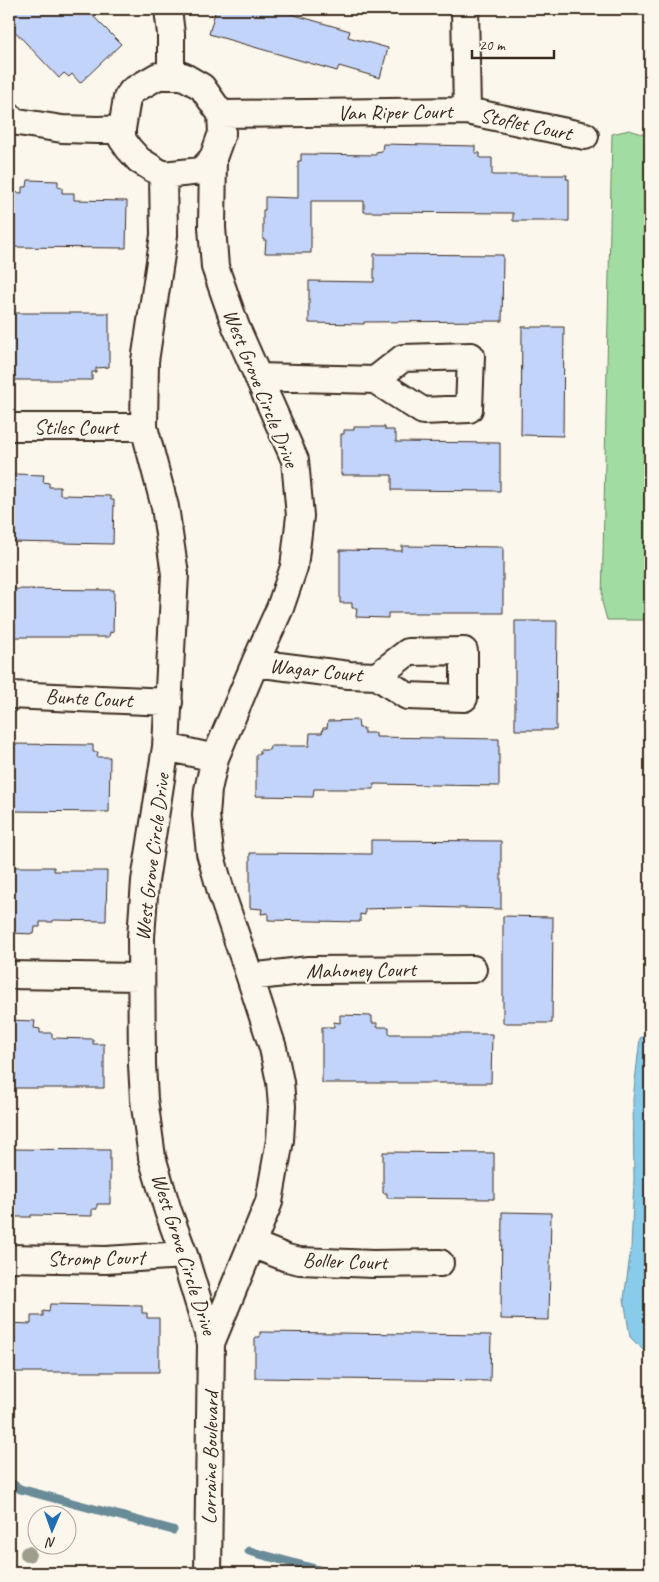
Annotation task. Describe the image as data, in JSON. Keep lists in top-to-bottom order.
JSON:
{
  "streets": {
    "street": [
      "Van Riper Court",
      "Stoflet Court",
      "West Grove Circle Drive",
      "Stiles Court",
      "Wagar Court",
      "Bunte Court",
      "Mahoney Court",
      "Stromp Court",
      "Boller Court",
      "Lorraine Boulevard"
    ]
  },
  "crossings": [
    ["Van Riper Court", "Stoflet Court"],
    ["Van Riper Court", "West Grove Circle Drive"],
    ["West Grove Circle Drive", "Stiles Court"],
    ["West Grove Circle Drive", "Wagar Court"],
    ["West Grove Circle Drive", "Bunte Court"],
    ["West Grove Circle Drive", "Mahoney Court"],
    ["West Grove Circle Drive", "Stromp Court"],
    ["West Grove Circle Drive", "Boller Court"],
    ["West Grove Circle Drive", "Lorraine Boulevard"]
  ],
  "scale_bar": "20 m",
  "north": "bottom"
}
